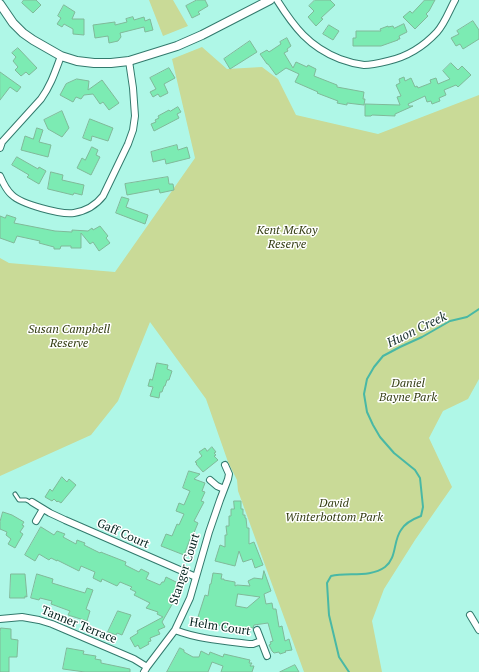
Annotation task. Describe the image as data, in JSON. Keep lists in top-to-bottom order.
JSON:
{
  "streets": {
    "street": [
      "Gaff Court",
      "Stanger Court",
      "Tanner Terrace",
      "Helm Court"
    ]
  },
  "crossings": [
    ["Gaff Court", "Stanger Court"],
    ["Stanger Court", "Tanner Terrace"],
    ["Stanger Court", "Helm Court"]
  ],
  "water": ["Huon Creek"],
  "parks": [
    "Kent McKoy Reserve",
    "Susan Campbell Reserve",
    "Daniel Bayne Park",
    "David Winterbottom Park"
  ]
}
